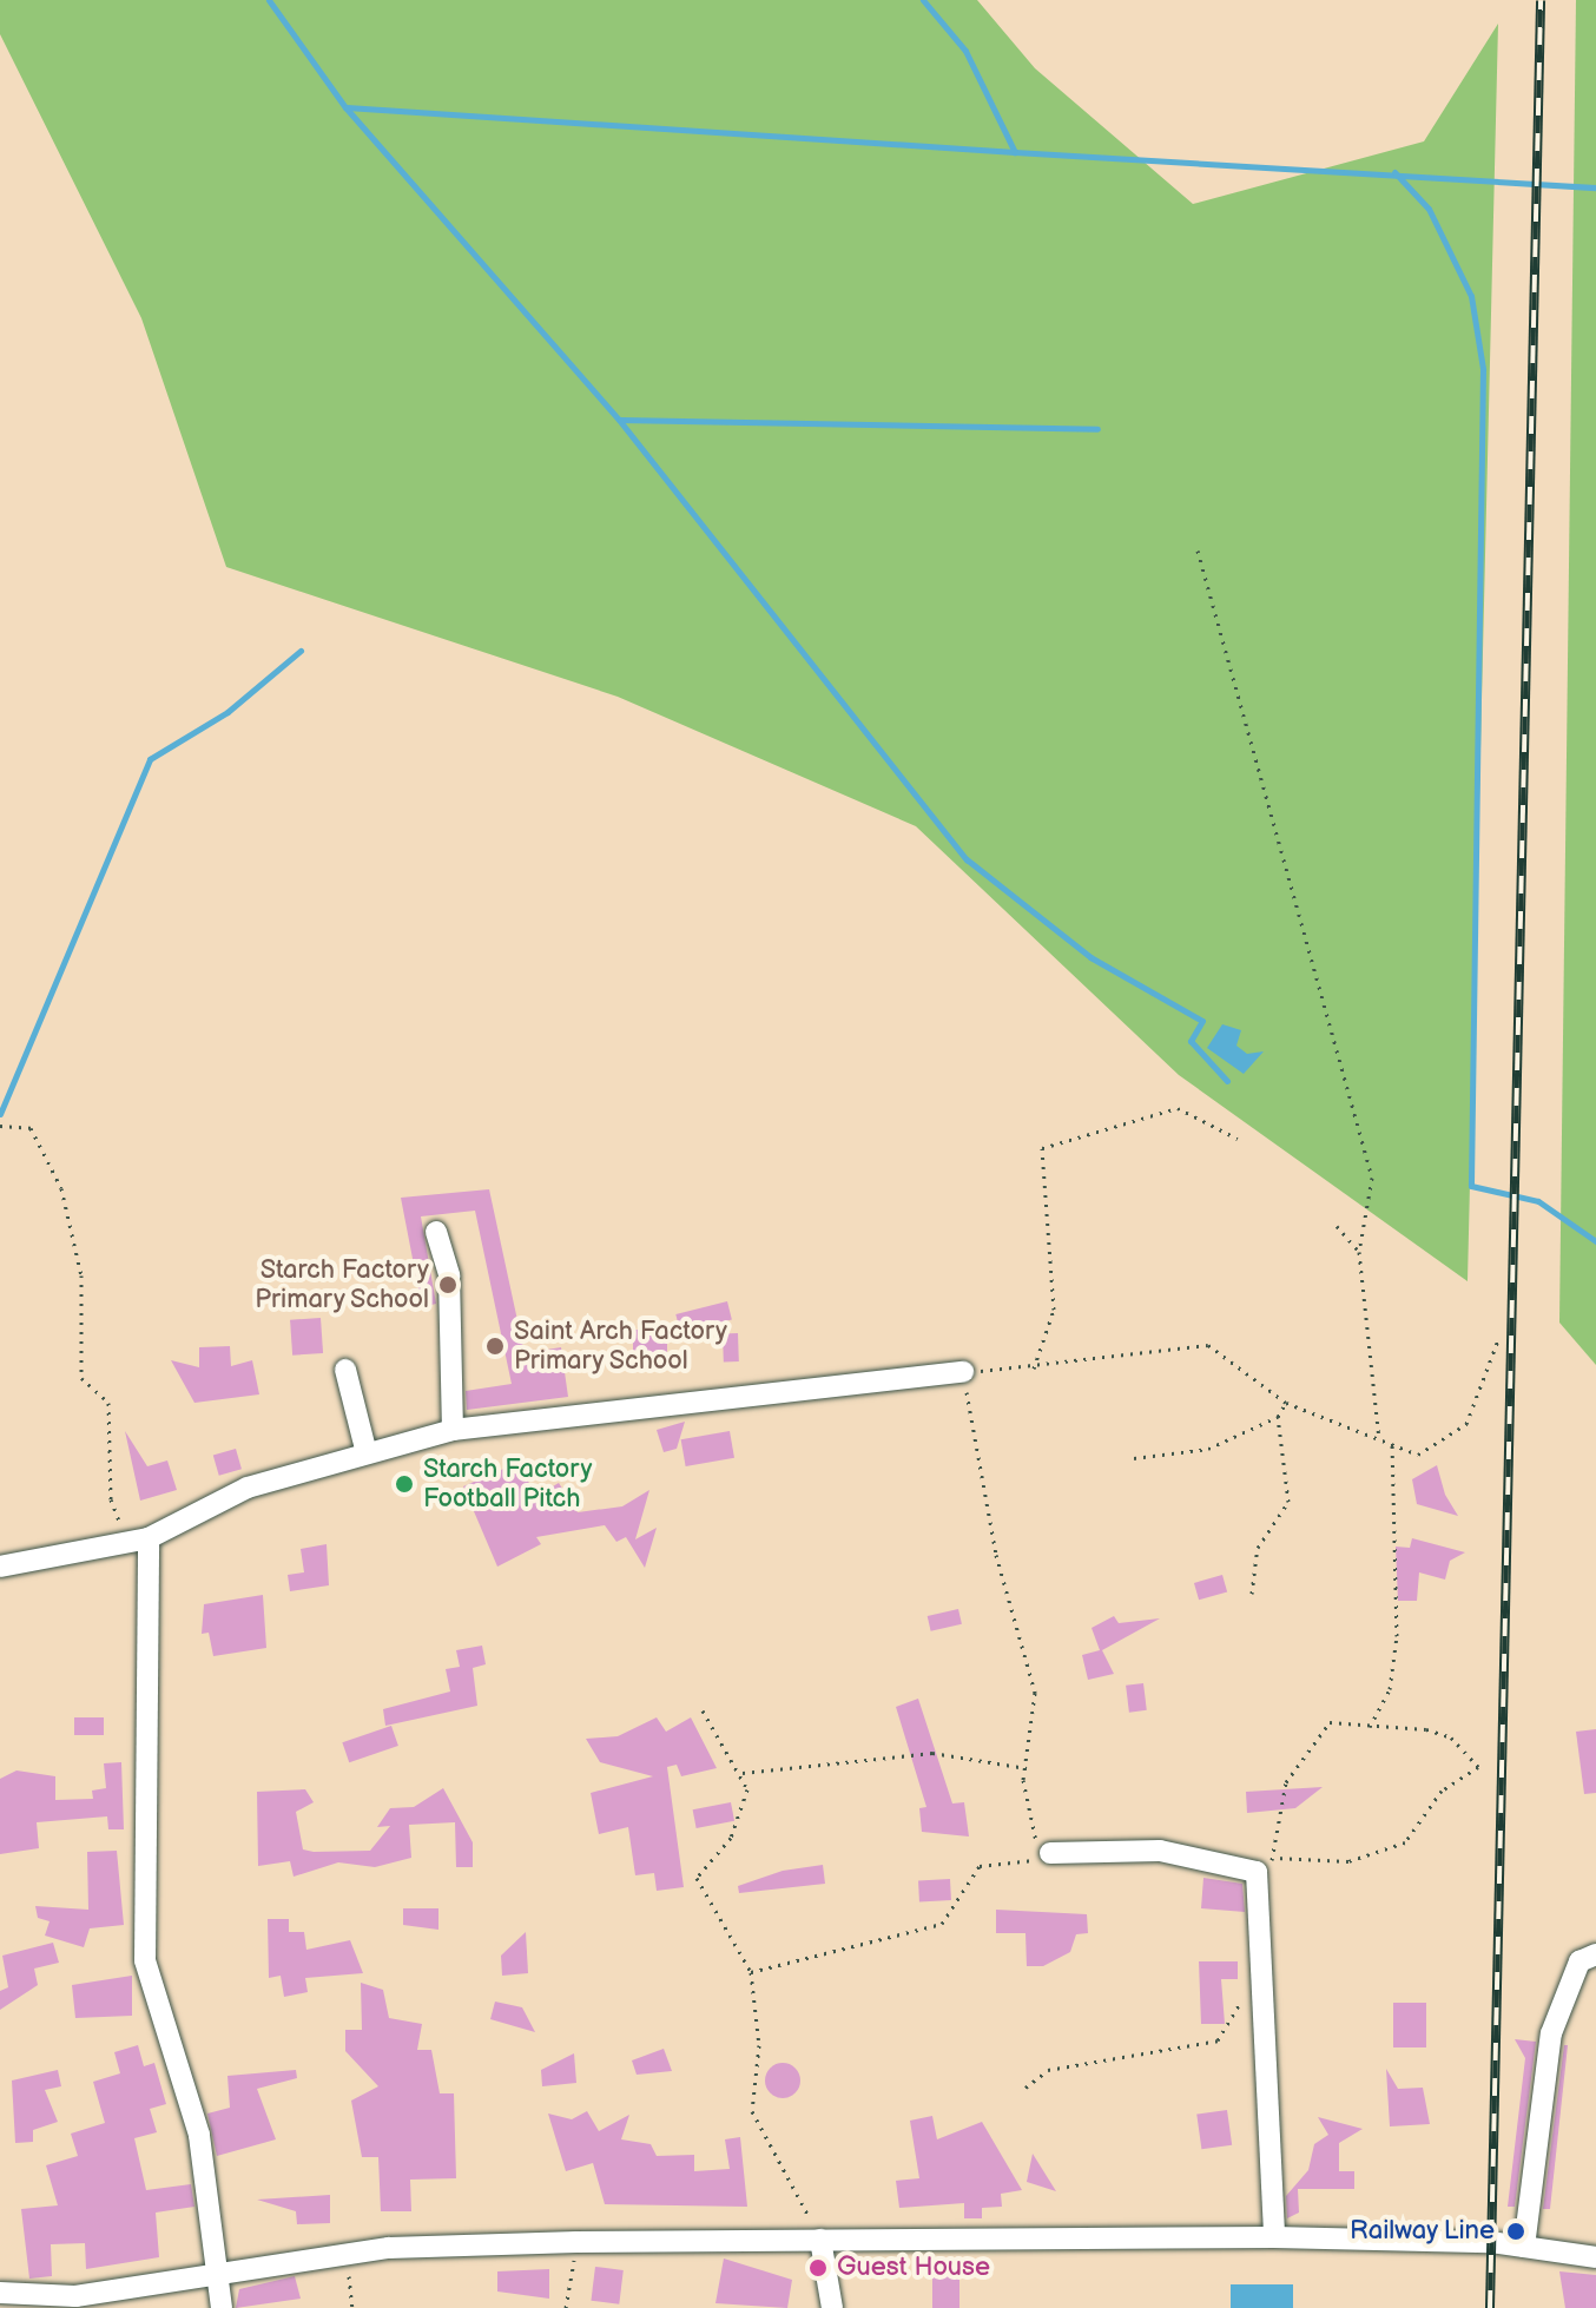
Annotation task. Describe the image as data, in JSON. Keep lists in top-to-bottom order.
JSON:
{
  "places": [
    "Starch Factory Primary School",
    "Saint Arch Factory Primary School",
    "Starch Factory Football Pitch",
    "Railway Line",
    "Guest House"
  ]
}
